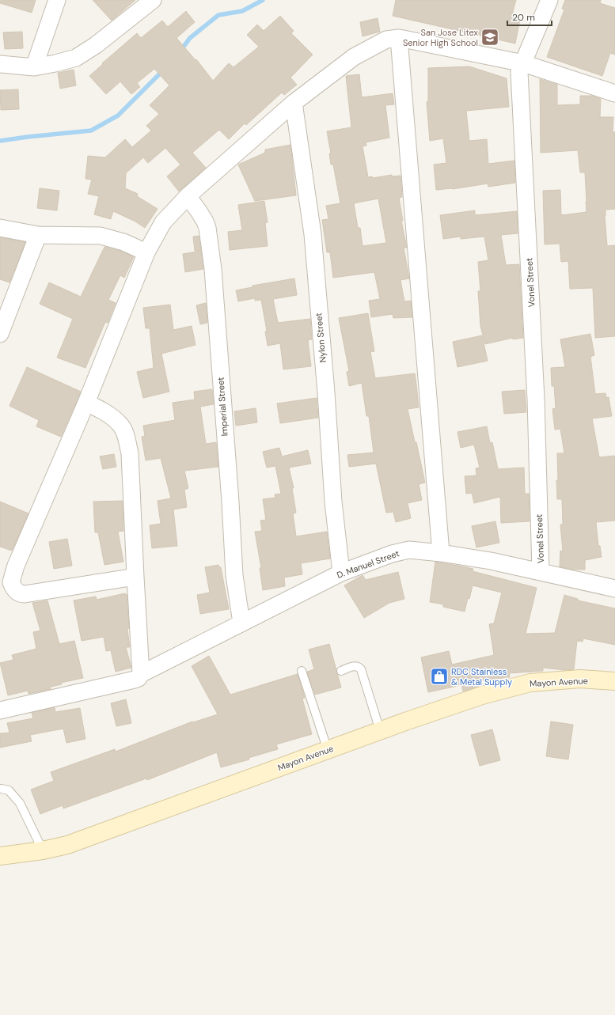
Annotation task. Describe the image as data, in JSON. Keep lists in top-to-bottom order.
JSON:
{
  "streets": {
    "main road": ["Mayon Avenue"],
    "street": [
      "Vonel Street",
      "Nylon Street",
      "Imperial Street",
      "D. Manuel Street"
    ]
  },
  "crossings": [
    ["Vonel Street", "D. Manuel Street"],
    ["Nylon Street", "D. Manuel Street"],
    ["Imperial Street", "D. Manuel Street"]
  ],
  "places": {
    "school or university": ["San Jose Litex Senior High School"],
    "shop": ["RDC Stainless & Metal Supply"]
  },
  "scale_bar": "20 m"
}
